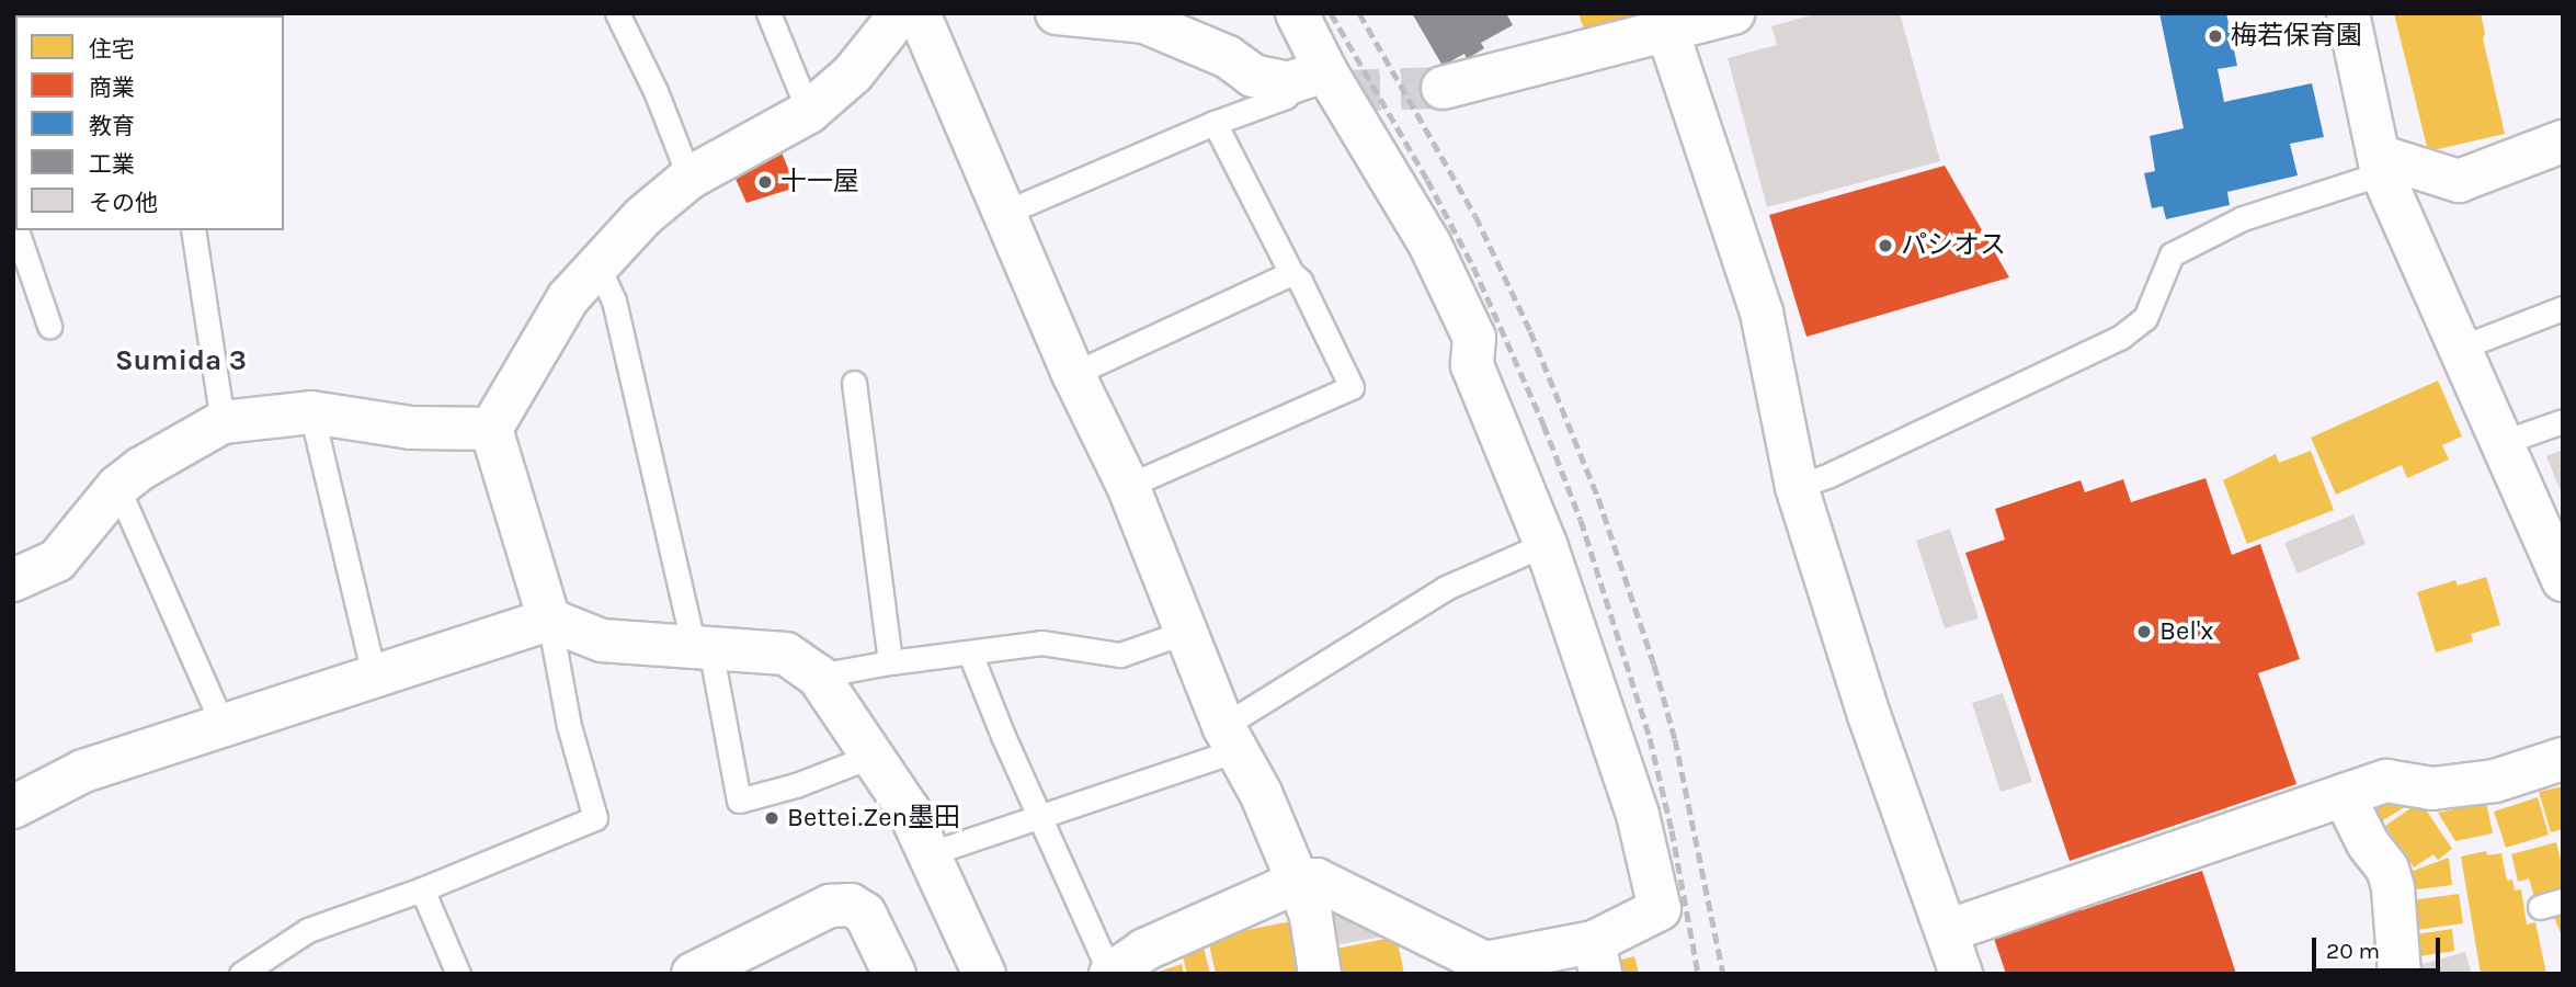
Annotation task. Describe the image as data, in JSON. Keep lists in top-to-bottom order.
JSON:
{
  "districts": ["Sumida 3"],
  "places": [
    "梅若保育園",
    "十一屋",
    "パシオス",
    "Bel'x",
    "Bettei.Zen墨田"
  ],
  "legend": [
    "住宅",
    "商業",
    "教育",
    "工業",
    "その他"
  ],
  "scale_bar": "20 m"
}
